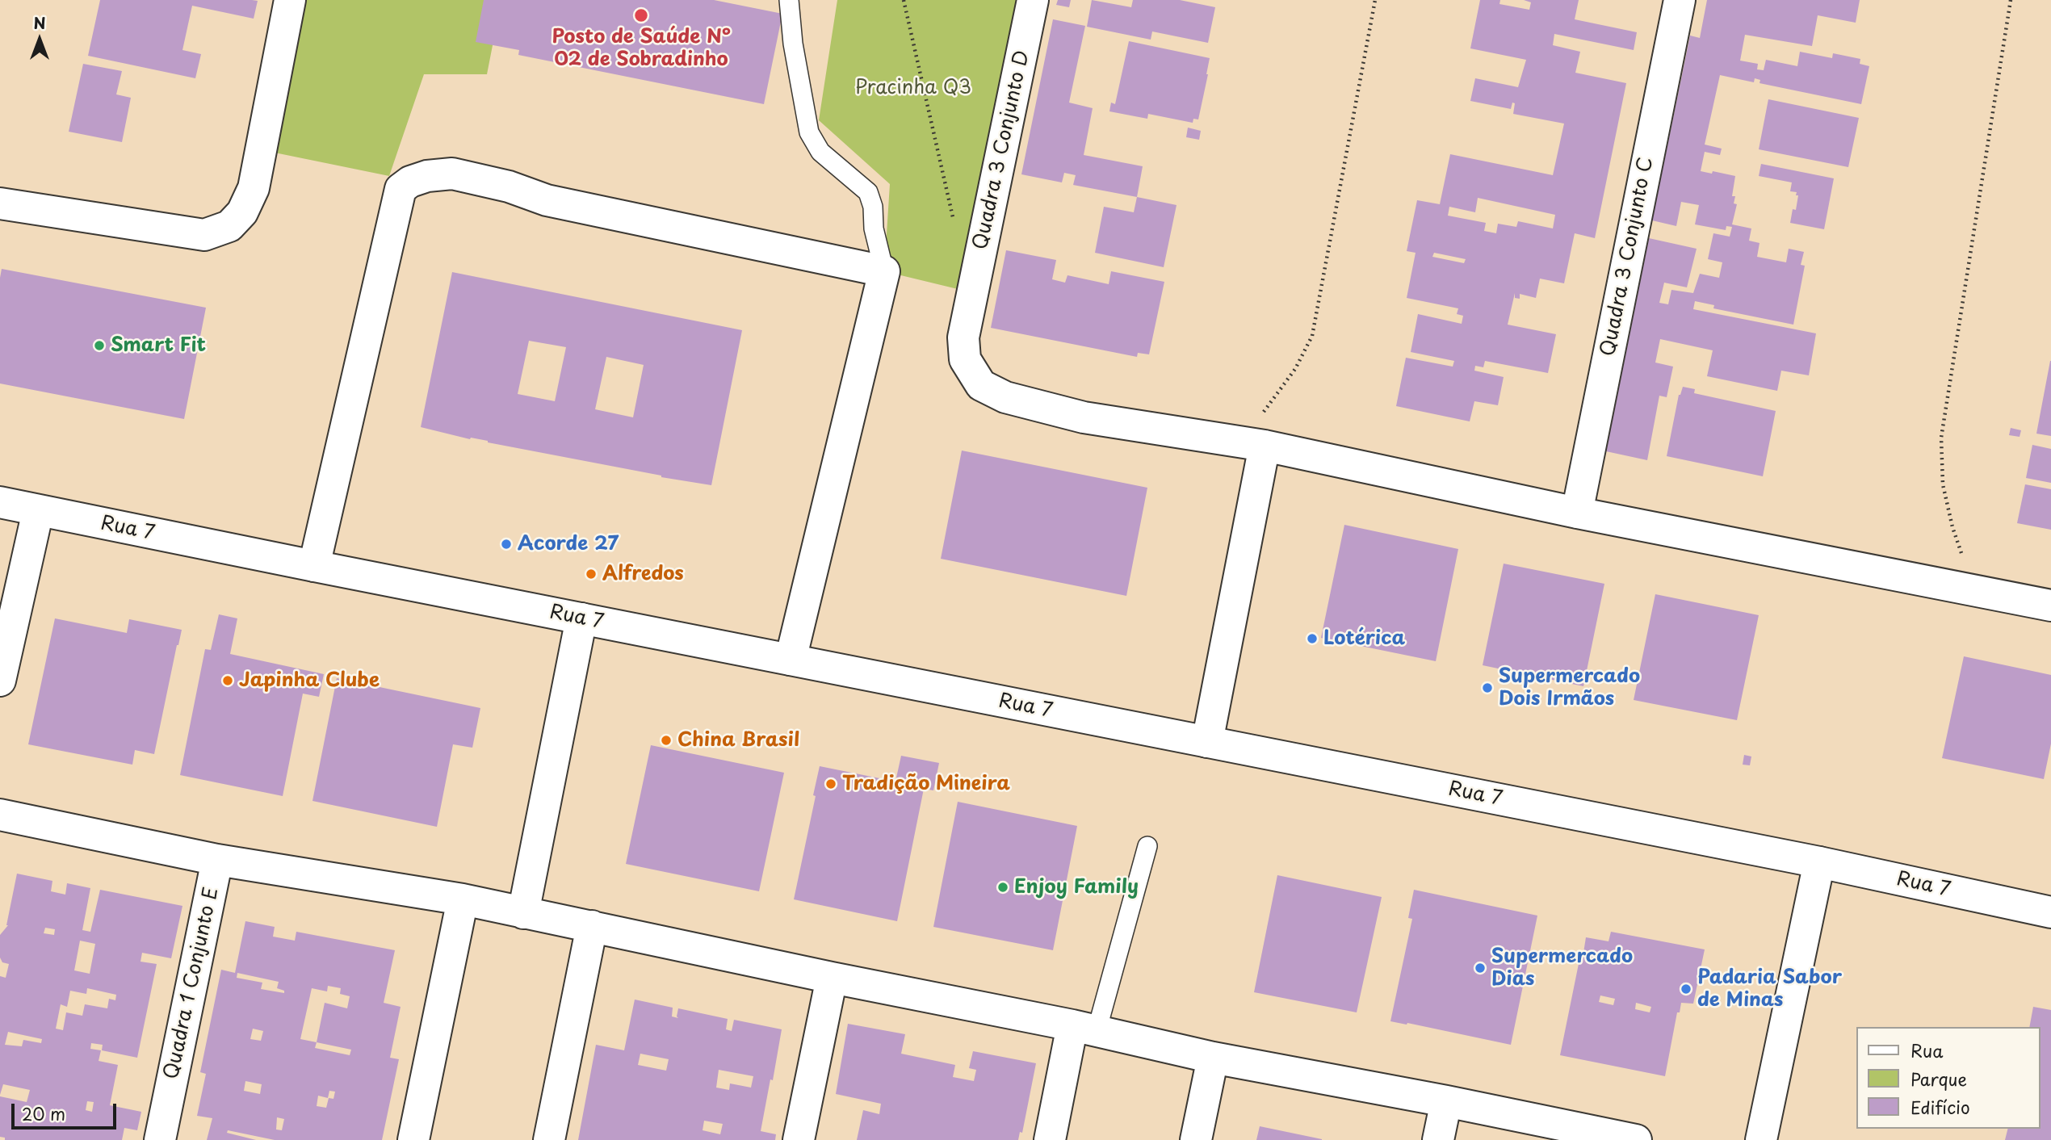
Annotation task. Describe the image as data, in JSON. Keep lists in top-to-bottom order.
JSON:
{
  "streets": {
    "street": [
      "Quadra 3 Conjunto D",
      "Quadra 3 Conjunto C",
      "Rua 7",
      "Quadra 1 Conjunto E"
    ]
  },
  "crossings": [
    ["Quadra 3 Conjunto D", "Quadra 3 Conjunto C"]
  ],
  "parks": ["Pracinha Q3"],
  "places": [
    "Posto de Saúde N° 02 de Sobradinho",
    "Smart Fit",
    "Acorde 27",
    "Alfredos",
    "Lotérica",
    "Japinha Clube",
    "Supermercado Dois Irmãos",
    "China Brasil",
    "Tradição Mineira",
    "Enjoy Family",
    "Supermercado Dias",
    "Padaria Sabor de Minas"
  ],
  "legend": ["Rua", "Parque", "Edifício"],
  "scale_bar": "20 m",
  "north": "top"
}
